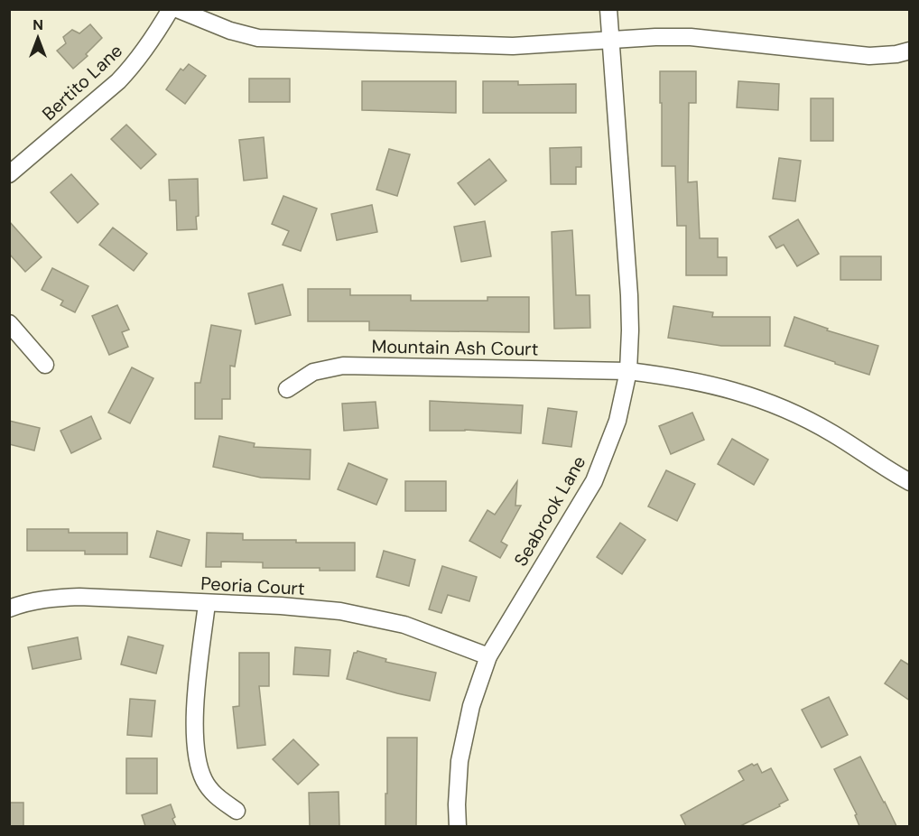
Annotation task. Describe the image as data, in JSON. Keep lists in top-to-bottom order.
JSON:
{
  "streets": {
    "street": [
      "Bertito Lane",
      "Mountain Ash Court",
      "Seabrook Lane",
      "Peoria Court"
    ]
  },
  "crossings": [
    ["Mountain Ash Court", "Seabrook Lane"],
    ["Seabrook Lane", "Peoria Court"]
  ],
  "north": "top"
}
